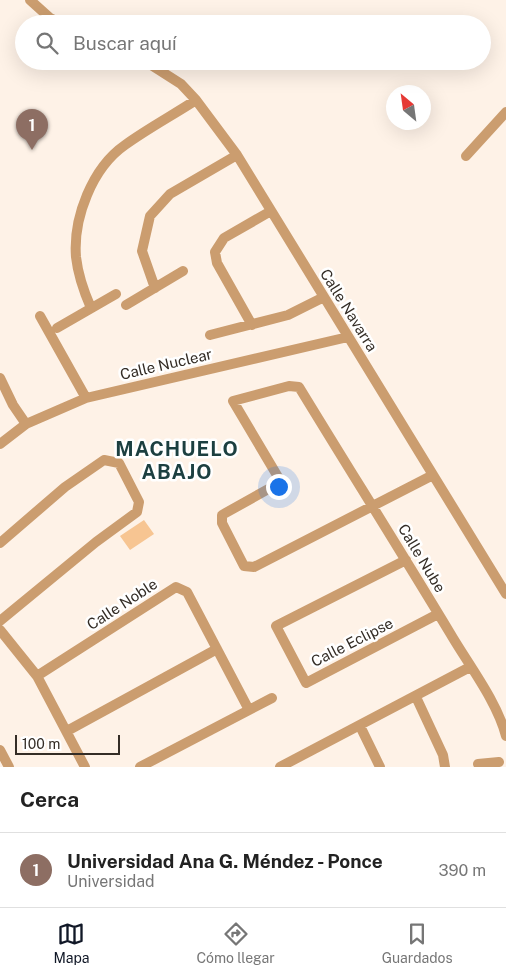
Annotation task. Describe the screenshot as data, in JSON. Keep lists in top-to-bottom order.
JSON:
{
  "streets": {
    "street": [
      "Calle Navarra",
      "Calle Nuclear",
      "Calle Nube",
      "Calle Noble",
      "Calle Eclipse"
    ]
  },
  "crossings": [
    ["Calle Navarra", "Calle Nuclear"],
    ["Calle Nube", "Calle Eclipse"]
  ],
  "districts": ["MACHUELO ABAJO"],
  "scale_bar": "100 m",
  "north": "top left",
  "page": {
    "search": "Buscar aquí",
    "pins": "1",
    "scale": "100 m",
    "heading": "Cerca",
    "list": [
      {
        "mark": "1",
        "name": "Universidad Ana G. Méndez - Ponce",
        "note": "Universidad",
        "value": "390 m"
      }
    ],
    "nav": ["Mapa", "Cómo llegar", "Guardados"]
  }
}
